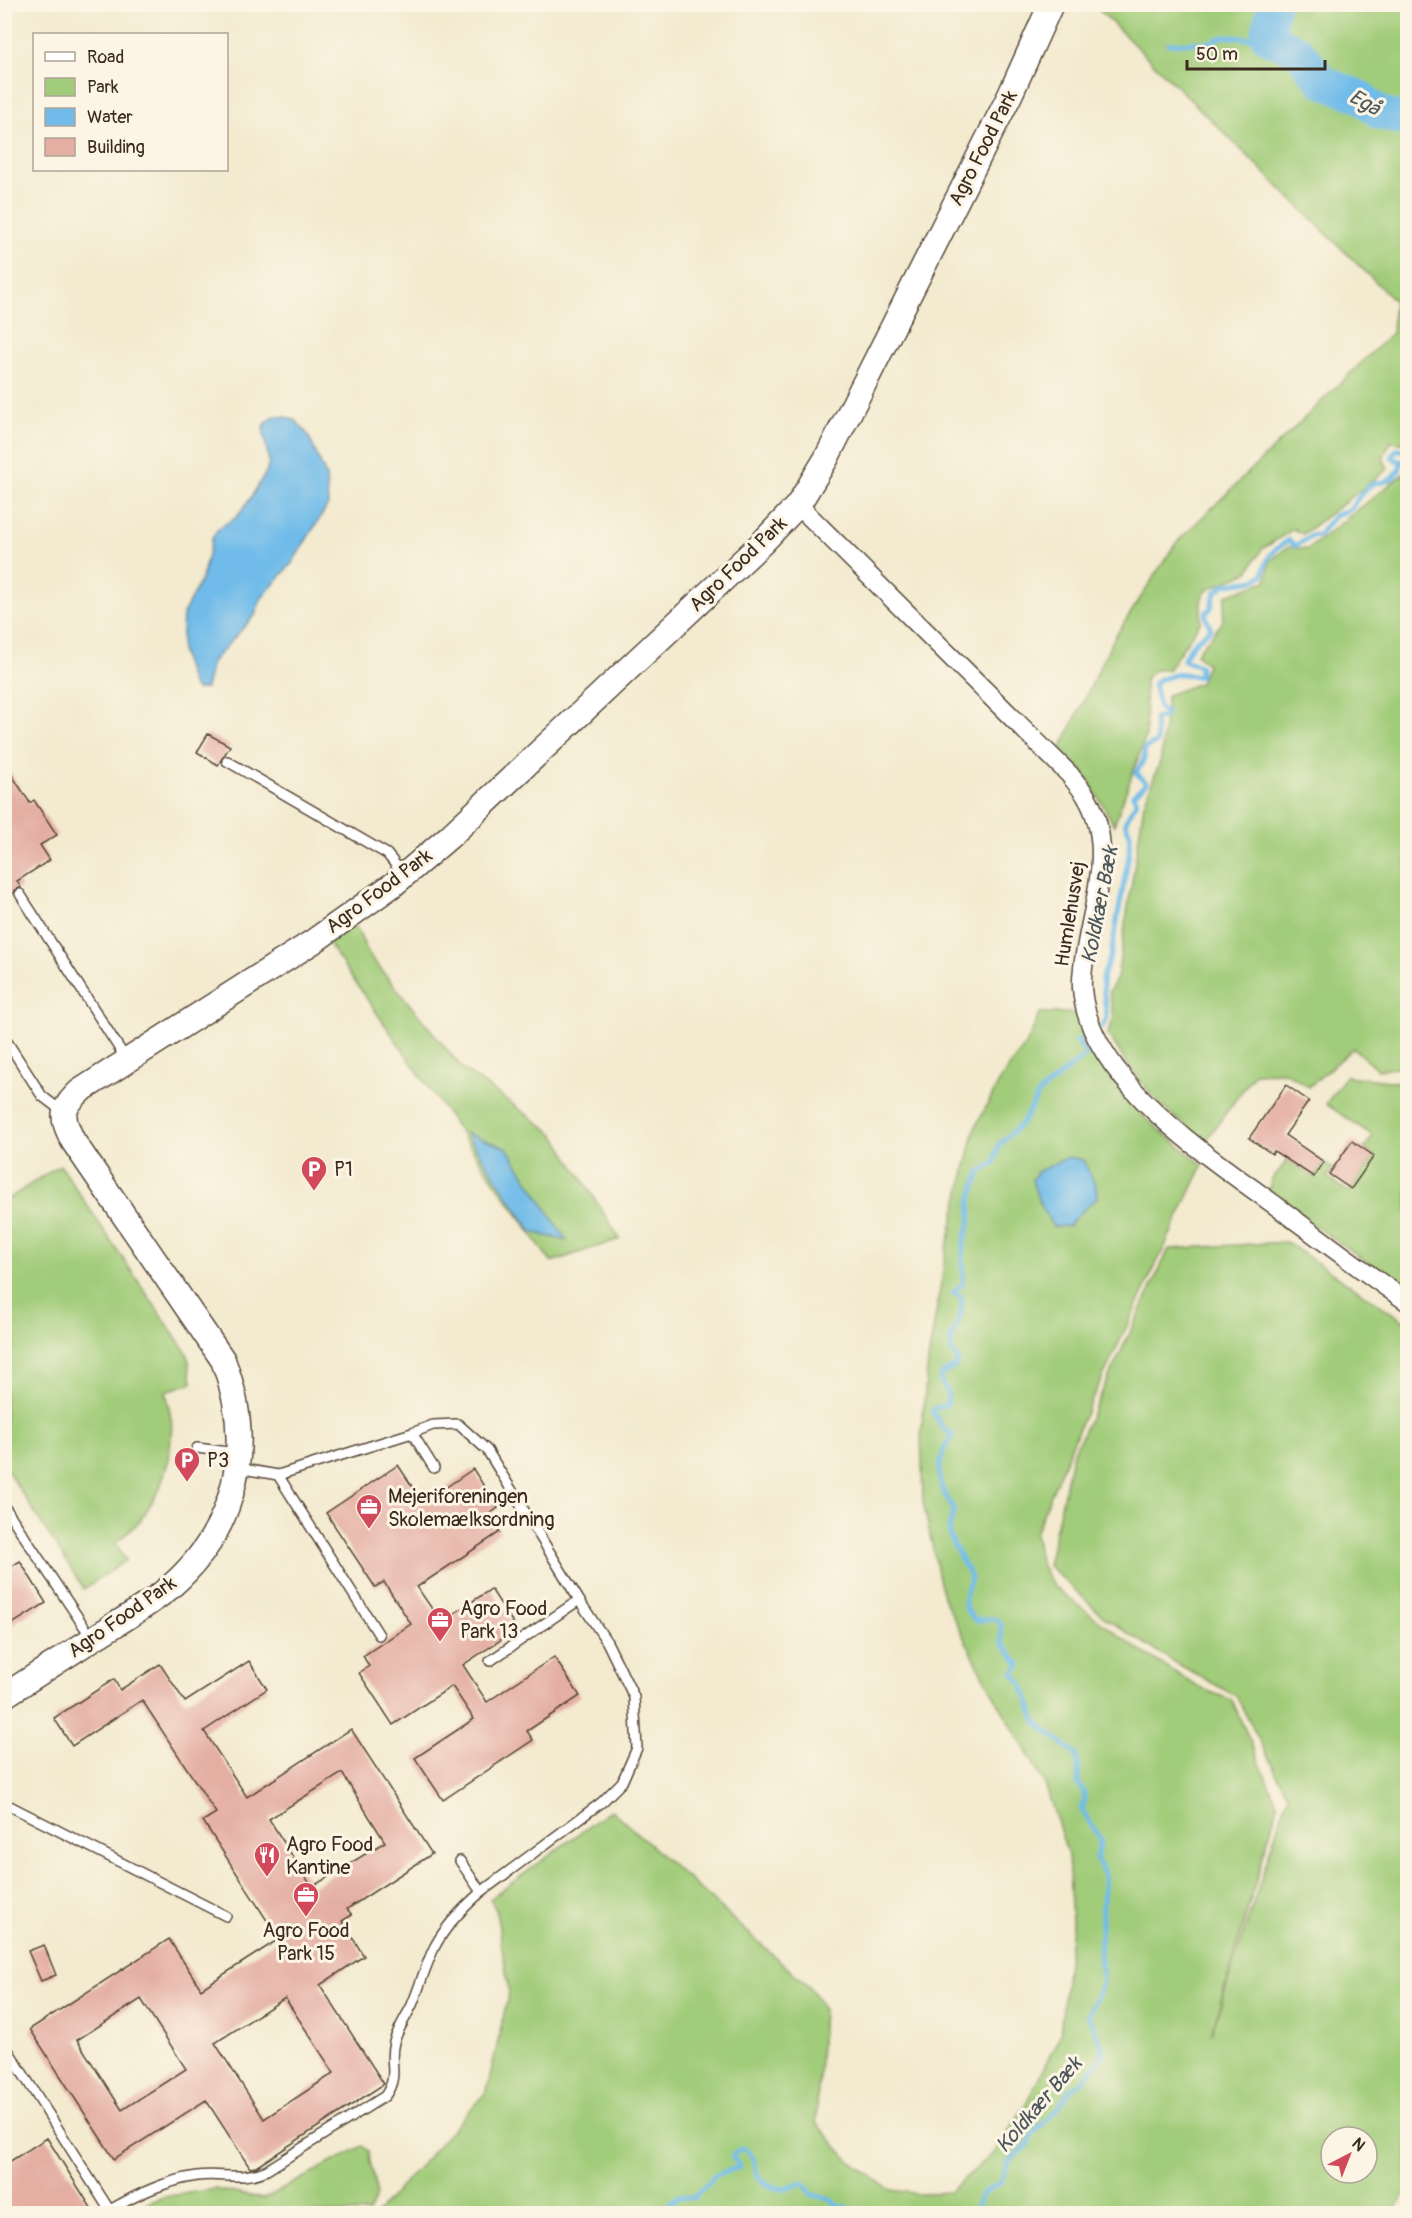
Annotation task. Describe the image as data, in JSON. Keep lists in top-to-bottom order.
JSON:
{
  "streets": {
    "street": ["Agro Food Park", "Humlehusvej"]
  },
  "crossings": [
    ["Agro Food Park", "Humlehusvej"]
  ],
  "water": ["Egå", "Koldkær Bæk"],
  "places": {
    "parking": ["P1", "P3"],
    "office": ["Mejeriforeningen Skolemælksordning", "Agro Food Park 13", "Agro Food Park 15"],
    "restaurant": ["Agro Food Kantine"]
  },
  "legend": [
    "Road",
    "Park",
    "Water",
    "Building"
  ],
  "scale_bar": "50 m",
  "north": "top right"
}
